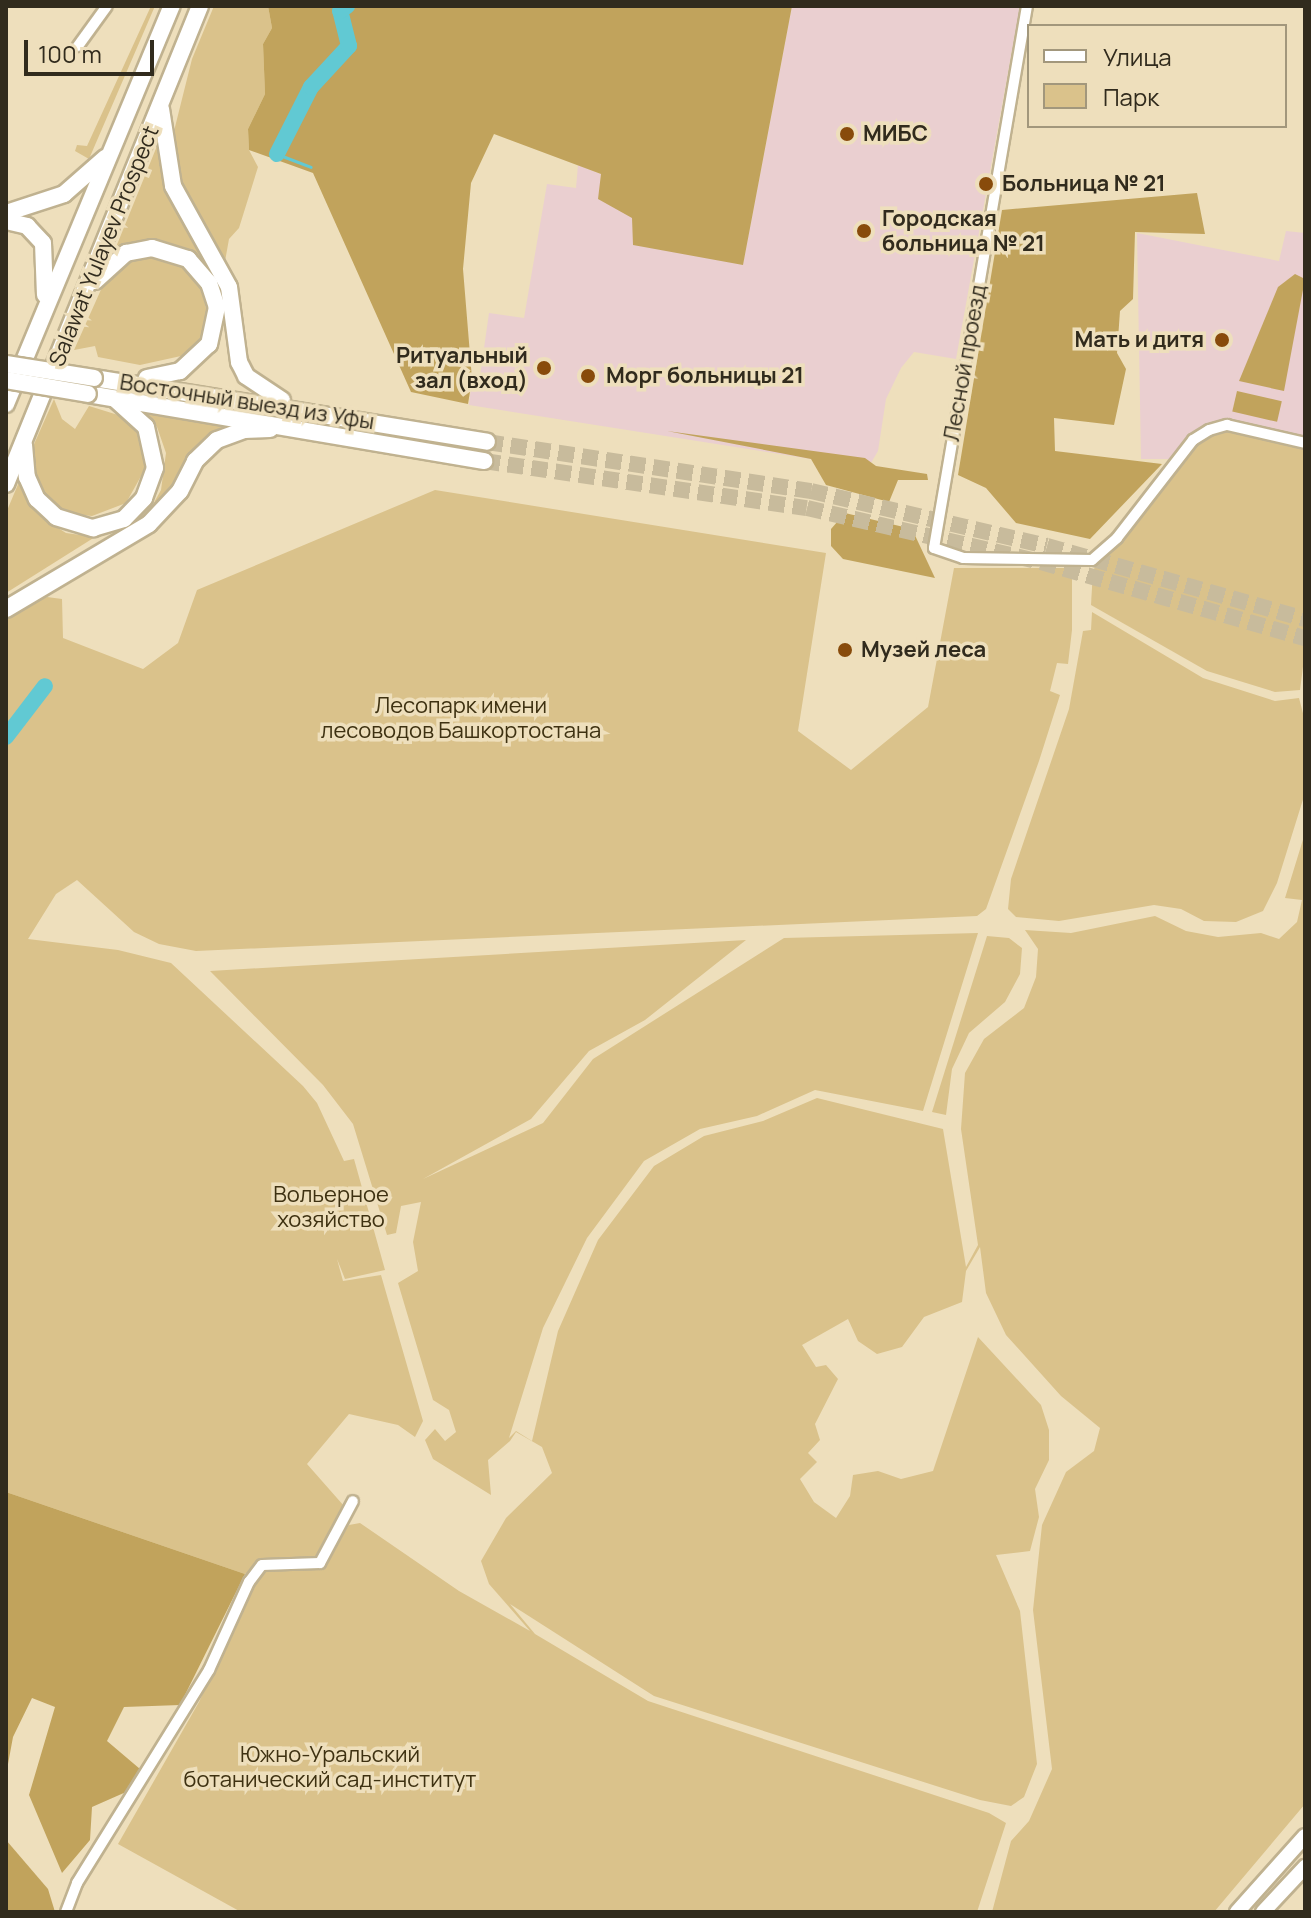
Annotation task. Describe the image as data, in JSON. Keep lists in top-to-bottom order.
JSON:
{
  "streets": {
    "main road": ["Salawat Yulayev Prospect", "Восточный выезд из Уфы"],
    "street": ["Лесной проезд"]
  },
  "parks": ["Лесопарк имени лесоводов Башкортостана", "Вольерное хозяйство", "Южно-Уральский ботанический сад-институт"],
  "places": [
    "МИБС",
    "Больница № 21",
    "Городская больница № 21",
    "Мать и дитя",
    "Ритуальный зал (вход)",
    "Морг больницы 21",
    "Музей леса"
  ],
  "legend": ["Улица", "Парк"],
  "scale_bar": "100 m"
}
